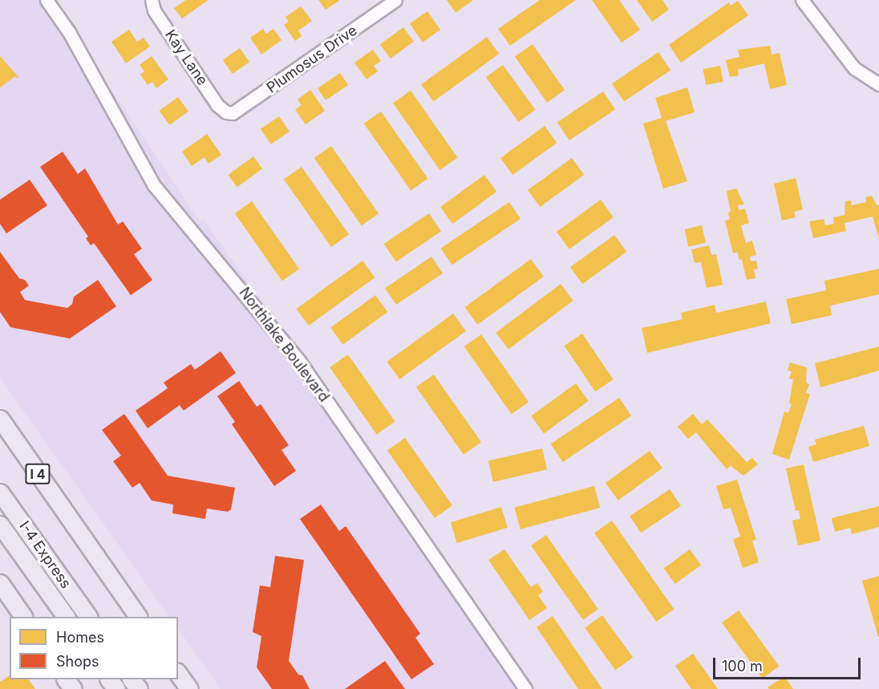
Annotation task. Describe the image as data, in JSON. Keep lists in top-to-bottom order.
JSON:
{
  "streets": {
    "highway": ["I 4", "I-4 Express"],
    "street": ["Kay Lane", "Plumosus Drive", "Northlake Boulevard"]
  },
  "crossings": [
    ["Kay Lane", "Plumosus Drive"]
  ],
  "legend": ["Homes", "Shops"],
  "scale_bar": "100 m"
}
